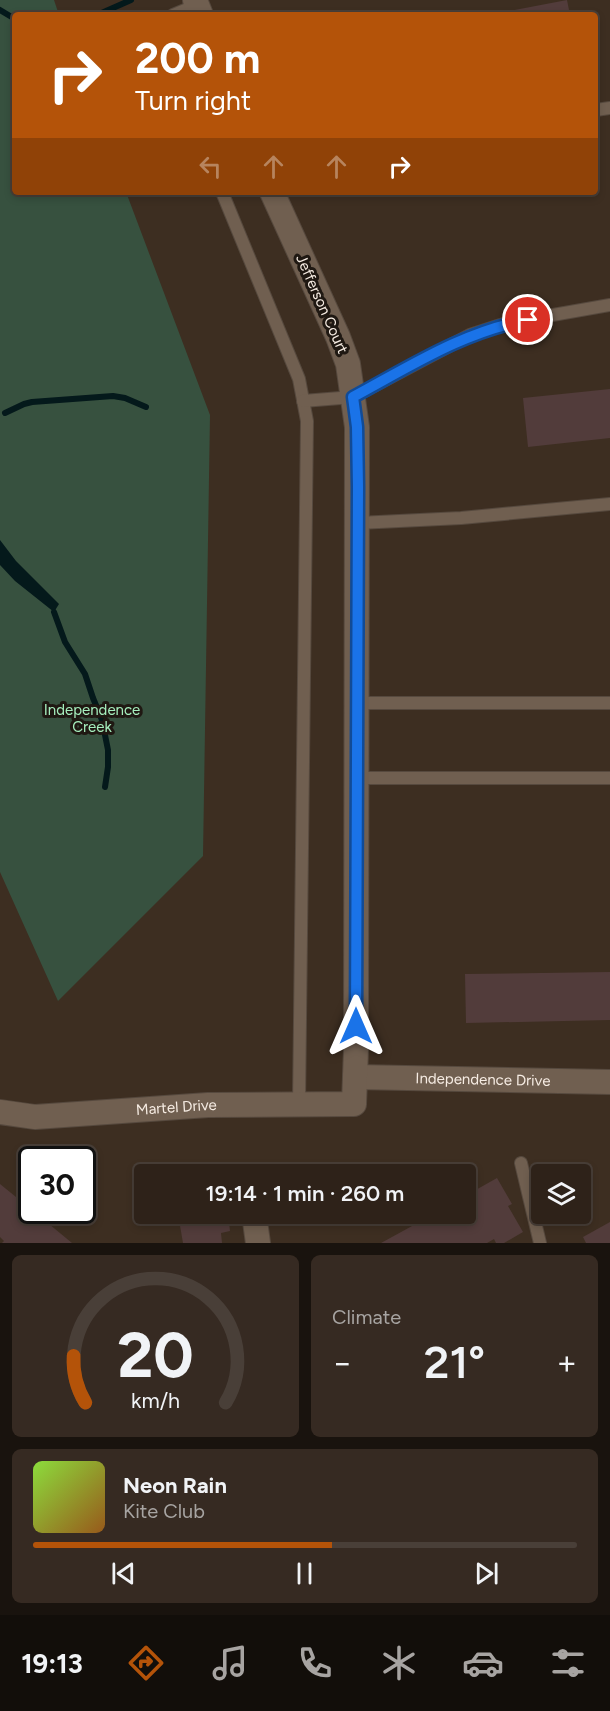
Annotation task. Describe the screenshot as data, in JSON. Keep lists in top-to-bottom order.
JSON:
{
  "streets": {
    "street": ["Jefferson Court", "Independence Drive", "Martel Drive"]
  },
  "crossings": [
    ["Jefferson Court", "Independence Drive"],
    ["Jefferson Court", "Martel Drive"]
  ],
  "parks": ["Independence Creek"],
  "page": {
    "turn": ["200 m", "Turn right"],
    "limit": "30",
    "trip": "19:14 · 1 min · 260 m",
    "tile": "Climate",
    "heat": ["−", "21°", "+"],
    "song": ["Neon Rain", "Kite Club"],
    "tabs": "19:13",
    "gauge": ["20", "km/h"]
  }
}
